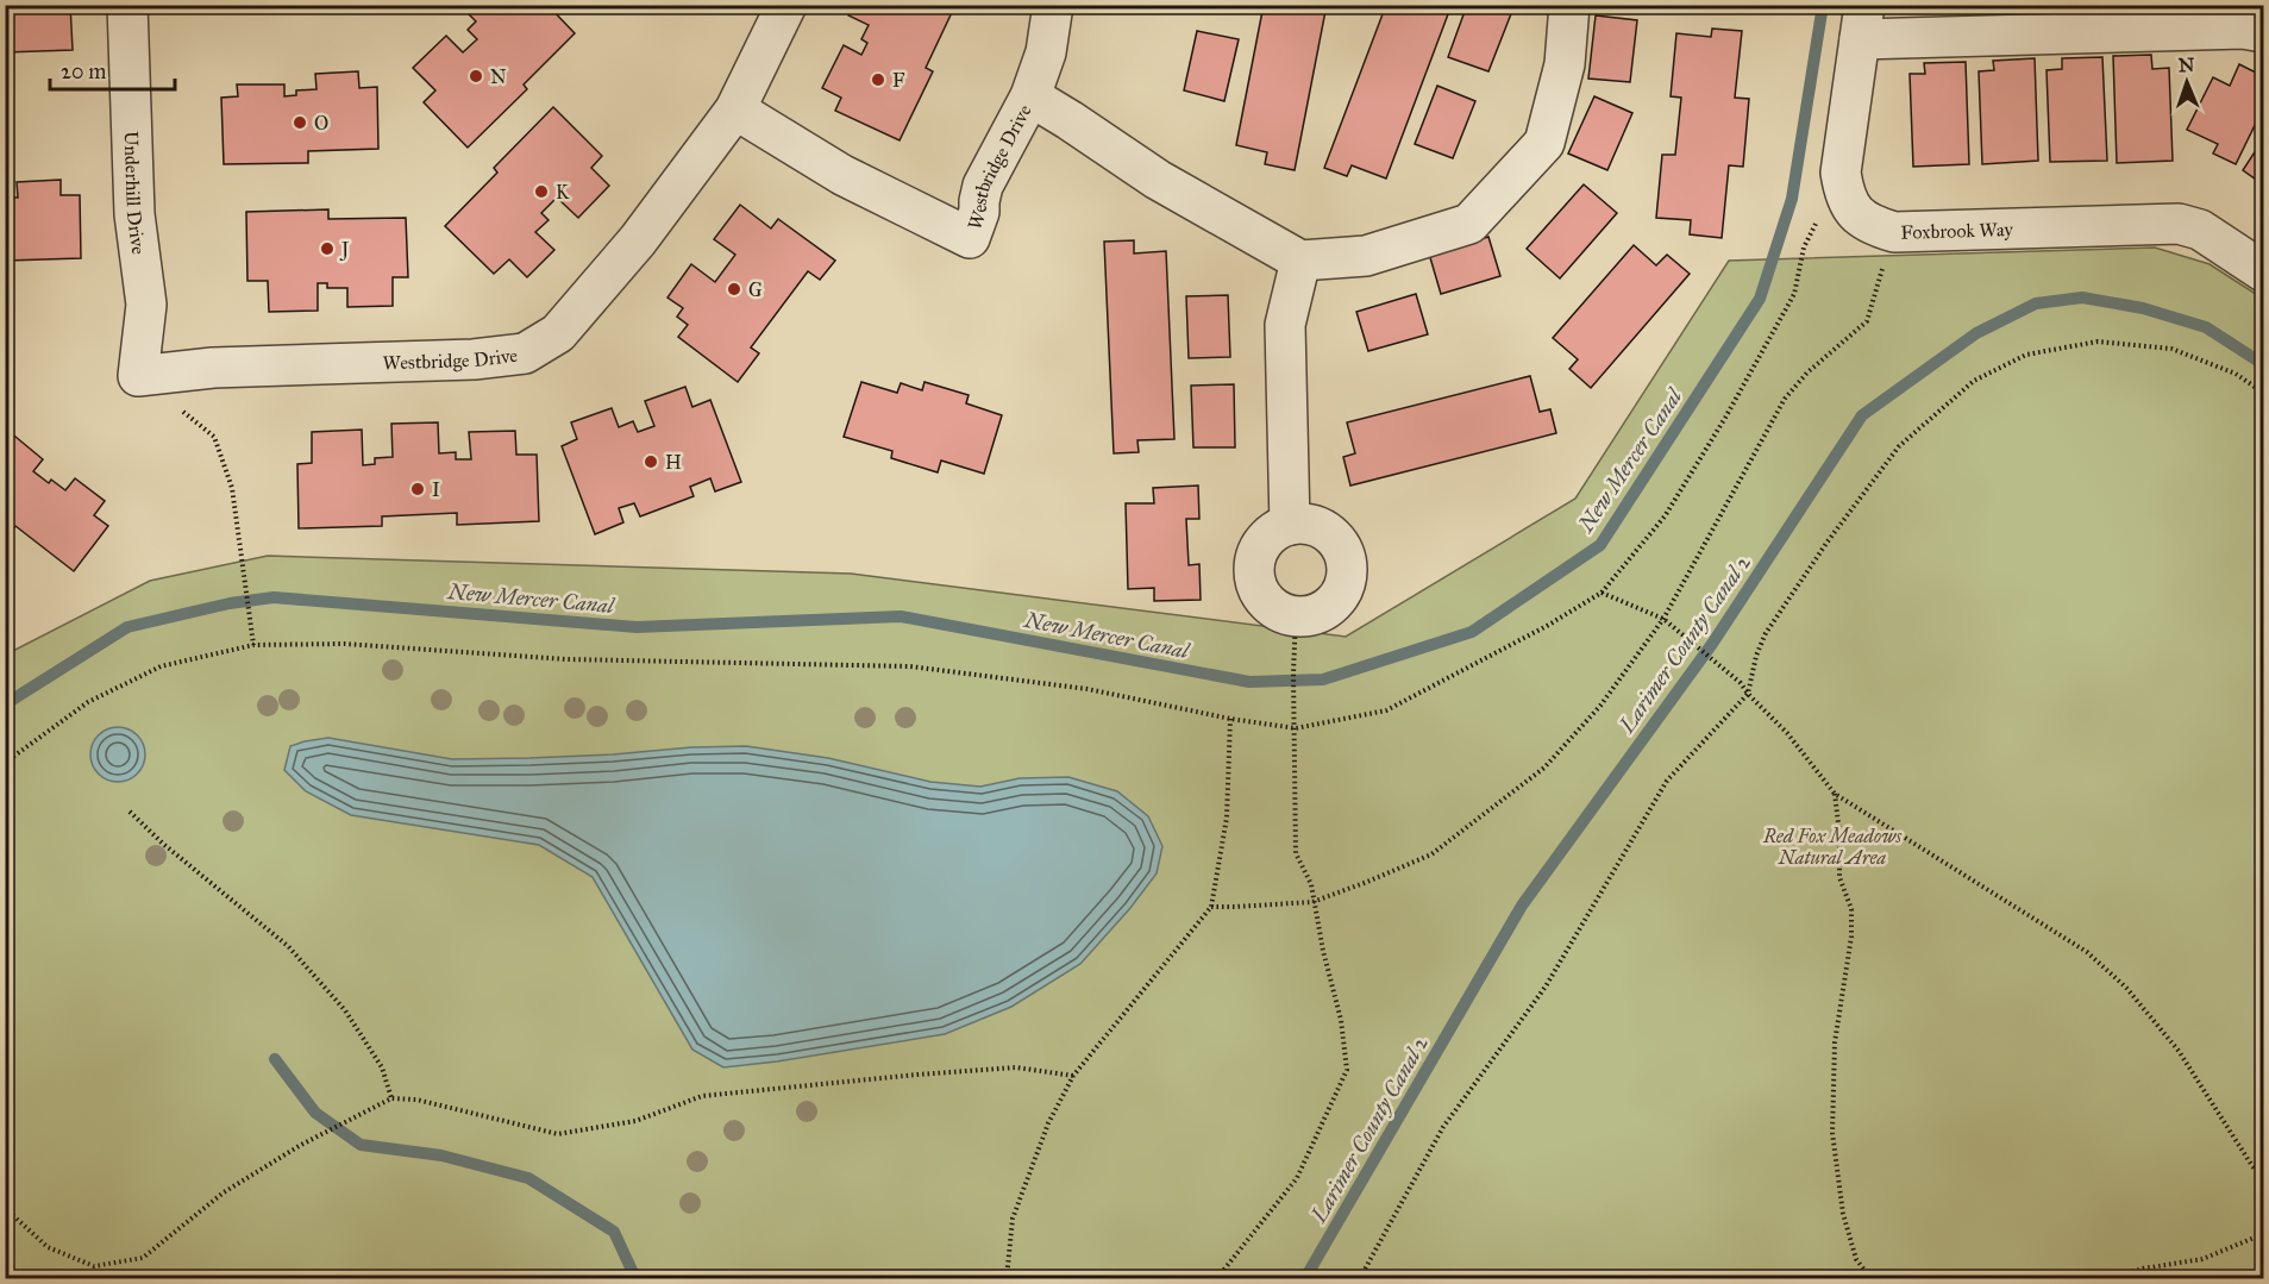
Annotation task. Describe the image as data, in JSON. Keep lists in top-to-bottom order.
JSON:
{
  "streets": {
    "street": ["Westbridge Drive", "Underhill Drive", "Foxbrook Way"]
  },
  "crossings": [
    ["Westbridge Drive", "Underhill Drive"]
  ],
  "water": ["New Mercer Canal", "Larimer County Canal 2"],
  "parks": ["Red Fox Meadows Natural Area"],
  "places": [
    "N",
    "F",
    "O",
    "K",
    "J",
    "G",
    "H",
    "I"
  ],
  "scale_bar": "20 m",
  "north": "top"
}
